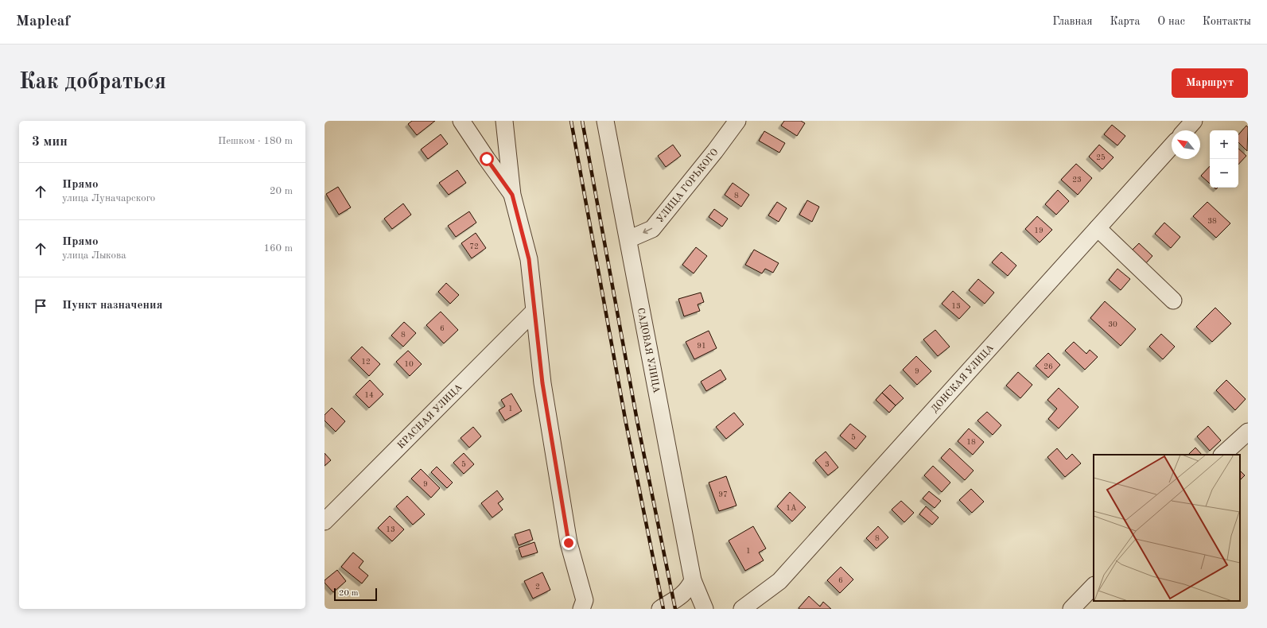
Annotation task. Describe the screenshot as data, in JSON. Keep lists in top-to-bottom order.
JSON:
{
  "streets": {
    "street": [
      "УЛИЦА ГОРЬКОГО",
      "САДОВАЯ УЛИЦА",
      "ДОНСКАЯ УЛИЦА",
      "КРАСНАЯ УЛИЦА"
    ]
  },
  "crossings": [
    ["УЛИЦА ГОРЬКОГО", "САДОВАЯ УЛИЦА"]
  ],
  "one_way": ["УЛИЦА ГОРЬКОГО"],
  "house_numbers": [
    "25",
    "23",
    "8",
    "38",
    "19",
    "72",
    "13",
    "30",
    "6",
    "8",
    "91",
    "12",
    "10",
    "26",
    "9",
    "14",
    "1",
    "5",
    "18",
    "5",
    "3",
    "9",
    "97",
    "1А",
    "13",
    "8",
    "1",
    "6",
    "2"
  ],
  "scale_bar": "20 m",
  "north": "top left",
  "page": {
    "header": "Mapleaf",
    "nav": [
      "Главная",
      "Карта",
      "О нас",
      "Контакты"
    ],
    "buttons": "Маршрут",
    "title": "Как добраться",
    "heading": ["3 мин", "Пешком · 180 m"],
    "map_buttons": ["+", "−"],
    "list": [
      ["Прямо", "улица Луначарского", "20 m"],
      ["Прямо", "улица Лыкова", "160 m"],
      "Пункт назначения"
    ],
    "scale": "20 m"
  }
}
